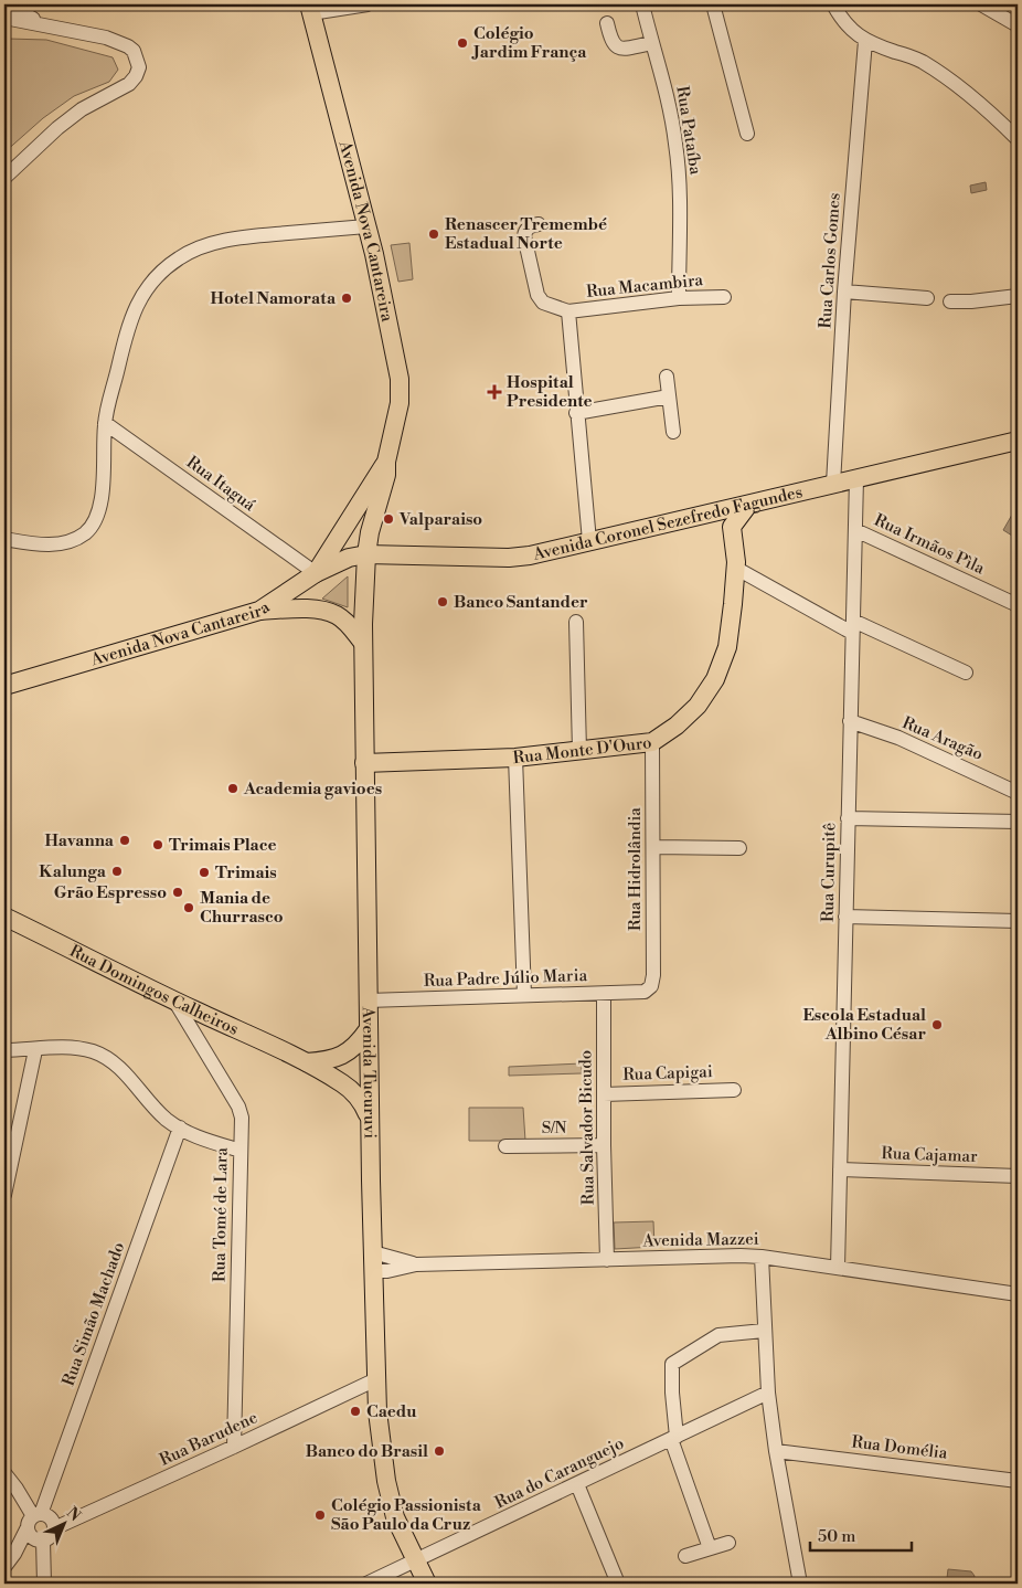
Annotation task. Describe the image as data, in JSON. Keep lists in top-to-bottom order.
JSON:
{
  "streets": {
    "main road": [
      "Avenida Nova Cantareira",
      "Avenida Coronel Sezefredo Fagundes",
      "Rua Monte D'Ouro",
      "Rua Domingos Calheiros",
      "Avenida Tucuruvi"
    ],
    "street": [
      "Rua Pataíba",
      "Rua Carlos Gomes",
      "Rua Macambira",
      "Rua Itaguá",
      "Rua Irmãos Pìla",
      "Rua Aragão",
      "Rua Hidrolândia",
      "Rua Curupitê",
      "Rua Padre Júlio Maria",
      "Rua Capigai",
      "S/N",
      "Rua Salvador Bicudo",
      "Rua Cajamar",
      "Rua Tomé de Lara",
      "Avenida Mazzei",
      "Rua Simão Machado",
      "Rua Barudene",
      "Rua Domélia",
      "Rua do Caranguejo"
    ]
  },
  "crossings": [
    ["Rua Pataíba", "Rua Macambira"],
    ["Avenida Nova Cantareira", "Rua Itaguá"],
    ["Avenida Nova Cantareira", "Avenida Coronel Sezefredo Fagundes"],
    ["Avenida Nova Cantareira", "Avenida Tucuruvi"],
    ["Rua Carlos Gomes", "Avenida Coronel Sezefredo Fagundes"],
    ["Rua Macambira", "Avenida Coronel Sezefredo Fagundes"],
    ["Rua Itaguá", "Avenida Coronel Sezefredo Fagundes"],
    ["Avenida Coronel Sezefredo Fagundes", "Rua Curupitê"],
    ["Avenida Coronel Sezefredo Fagundes", "Avenida Tucuruvi"],
    ["Rua Irmãos Pìla", "Rua Curupitê"],
    ["Rua Aragão", "Rua Curupitê"],
    ["Rua Monte D'Ouro", "Rua Hidrolândia"],
    ["Rua Monte D'Ouro", "Avenida Tucuruvi"],
    ["Rua Hidrolândia", "Rua Padre Júlio Maria"],
    ["Rua Curupitê", "Rua Cajamar"],
    ["Rua Curupitê", "Avenida Mazzei"],
    ["Rua Padre Júlio Maria", "Avenida Tucuruvi"],
    ["Rua Padre Júlio Maria", "Rua Salvador Bicudo"],
    ["Rua Domingos Calheiros", "Avenida Tucuruvi"],
    ["Rua Domingos Calheiros", "Rua Tomé de Lara"],
    ["Avenida Tucuruvi", "Avenida Mazzei"],
    ["Avenida Tucuruvi", "Rua Barudene"],
    ["Avenida Tucuruvi", "Rua do Caranguejo"],
    ["Rua Capigai", "Rua Salvador Bicudo"],
    ["S/N", "Rua Salvador Bicudo"],
    ["Rua Salvador Bicudo", "Avenida Mazzei"],
    ["Rua Tomé de Lara", "Rua Barudene"],
    ["Rua Simão Machado", "Rua Barudene"]
  ],
  "places": {
    "other": [
      "Colégio Jardim França",
      "Renascer Tremembé Estadual Norte",
      "Hotel Namorata",
      "Valparaiso",
      "Banco Santander",
      "Academia gavioes",
      "Havanna",
      "Trimais Place",
      "Kalunga",
      "Trimais",
      "Grão Espresso",
      "Mania de Churrasco",
      "Escola Estadual Albino César",
      "Caedu",
      "Banco do Brasil",
      "Colégio Passionista São Paulo da Cruz"
    ],
    "health": ["Hospital Presidente"]
  },
  "scale_bar": "50 m",
  "north": "top right"
}
